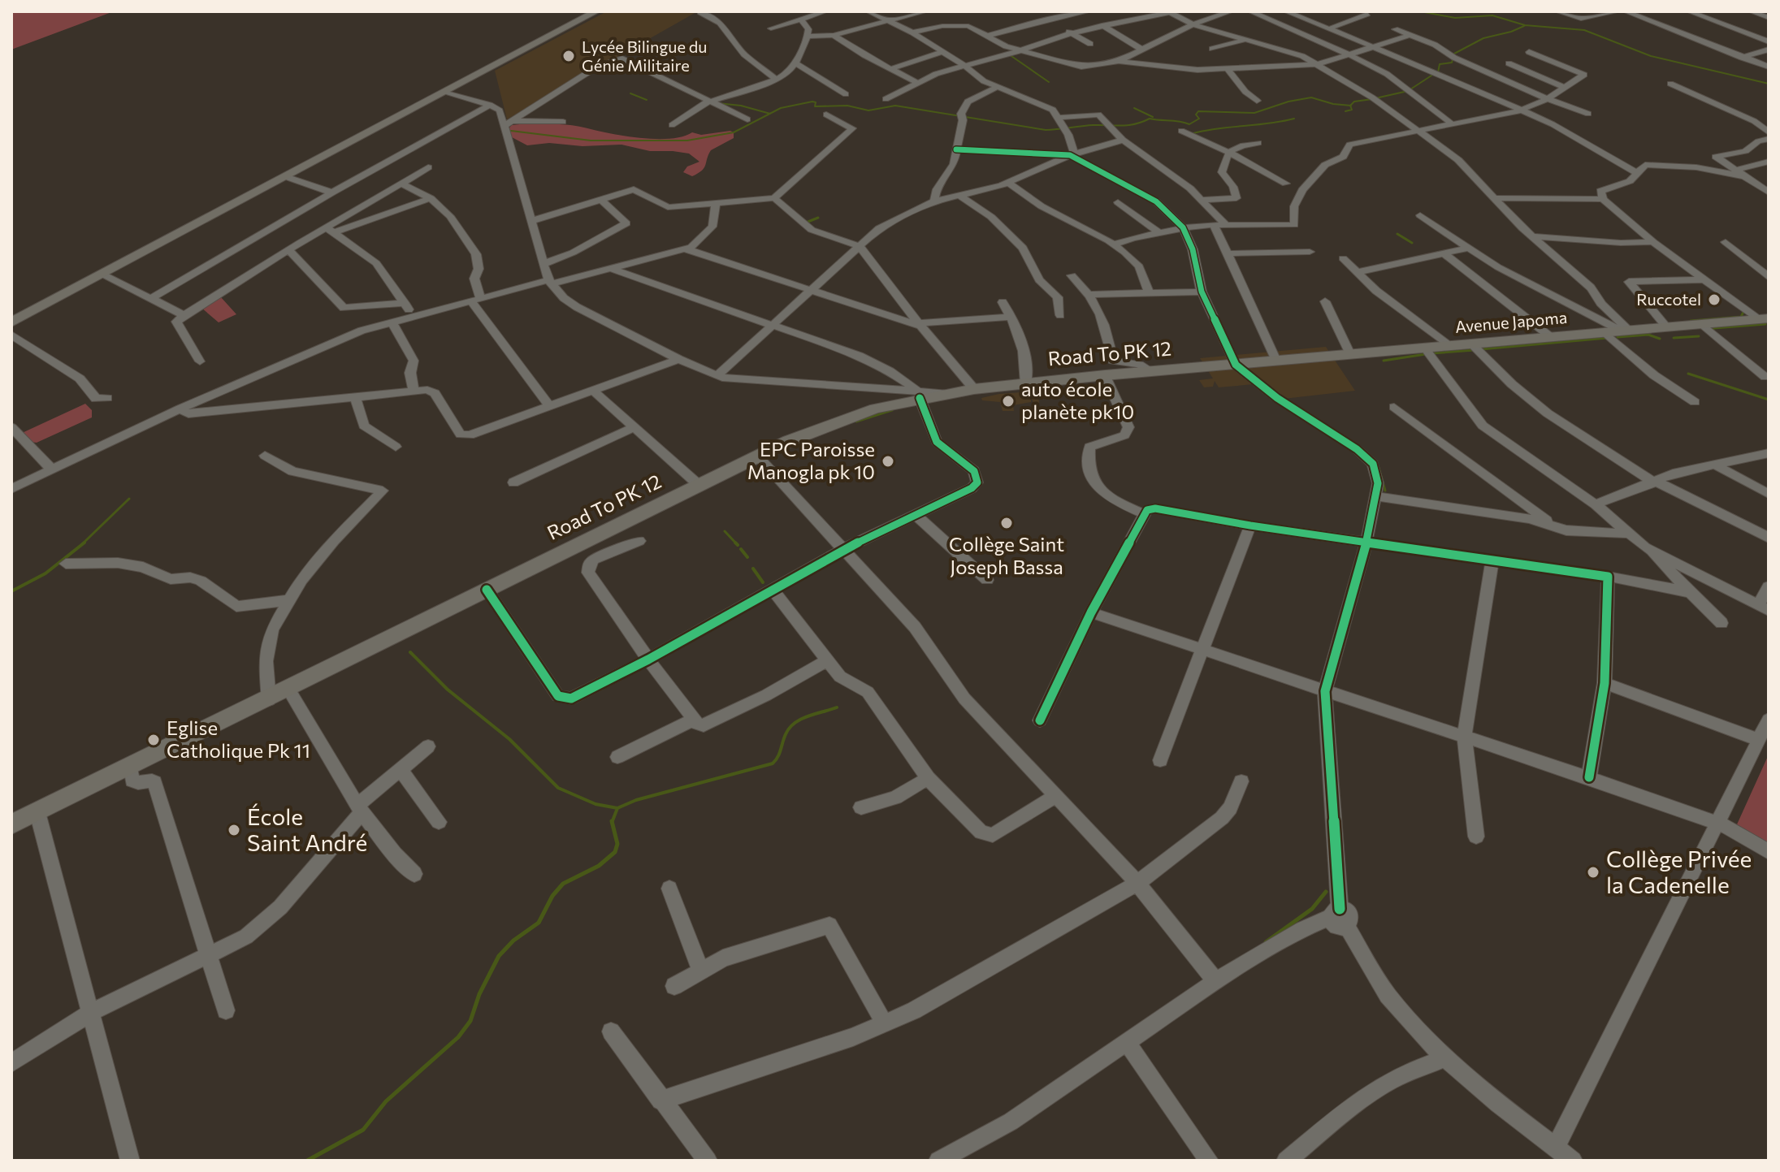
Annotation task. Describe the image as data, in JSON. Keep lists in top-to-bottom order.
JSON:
{
  "streets": {
    "main road": ["Avenue Japoma", "Road To PK 12"]
  },
  "crossings": [
    ["Avenue Japoma", "Road To PK 12"]
  ],
  "places": [
    "Lycée Bilingue du Génie Militaire",
    "Ruccotel",
    "auto école planète pk10",
    "EPC Paroisse Manogla pk 10",
    "Collège Saint Joseph Bassa",
    "Eglise Catholique Pk 11",
    "École Saint André",
    "Collège Privée la Cadenelle"
  ]
}
